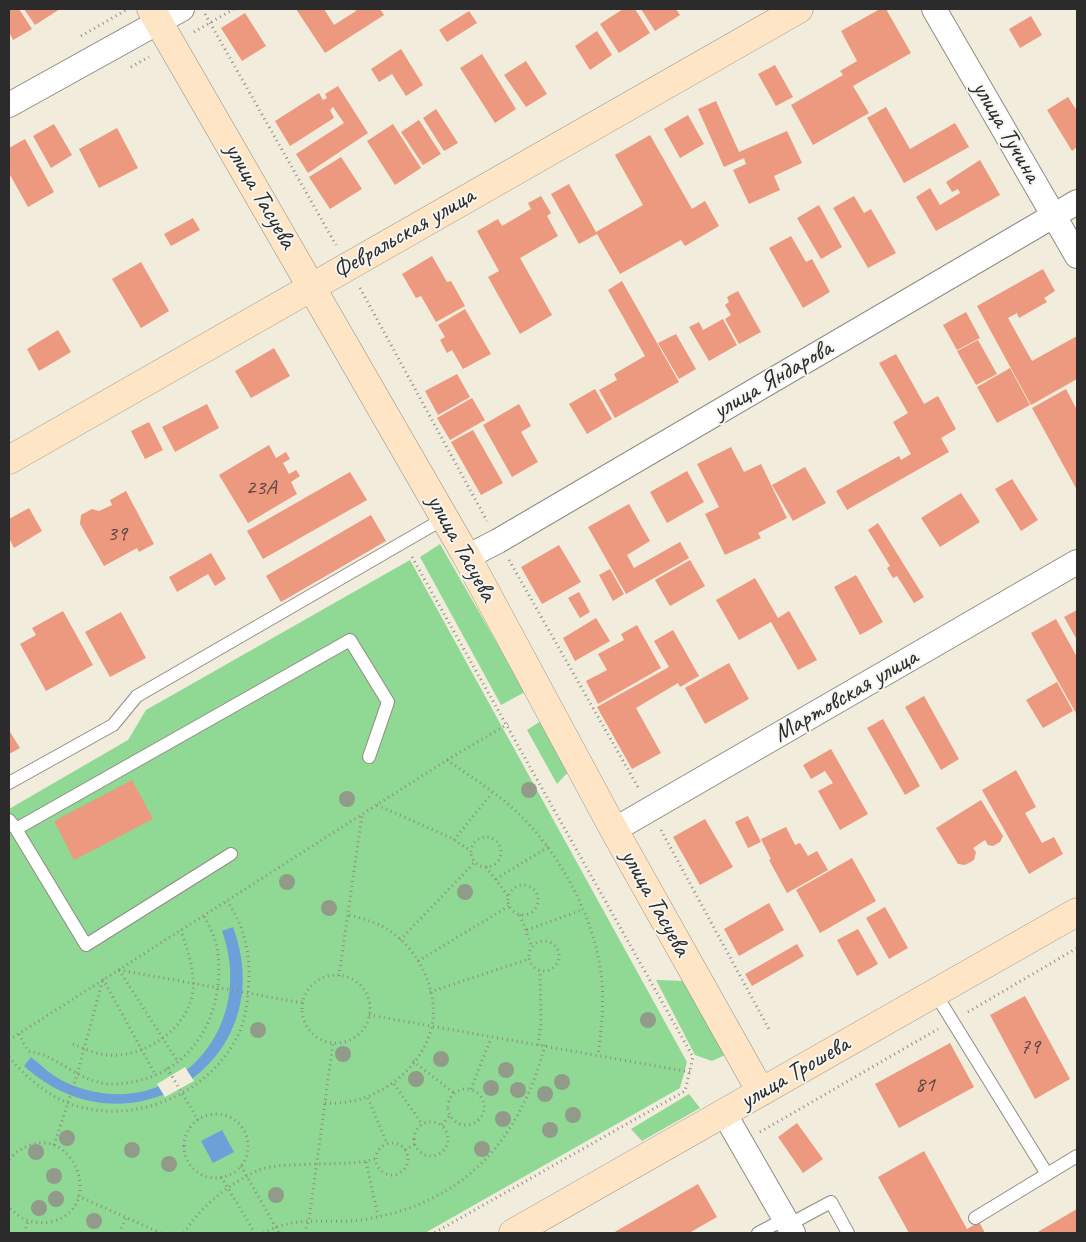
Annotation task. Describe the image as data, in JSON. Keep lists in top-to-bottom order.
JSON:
{
  "streets": {
    "street": [
      "улица Тучина",
      "улица Тасуева",
      "Февральская улица",
      "улица Яндарова",
      "Мартовская улица",
      "улица Трошева"
    ]
  },
  "crossings": [
    ["улица Тучина", "улица Яндарова"],
    ["улица Тасуева", "Февральская улица"],
    ["улица Тасуева", "улица Яндарова"],
    ["улица Тасуева", "Мартовская улица"],
    ["улица Тасуева", "улица Трошева"]
  ],
  "house_numbers": [
    "23А",
    "39",
    "79",
    "81"
  ]
}
